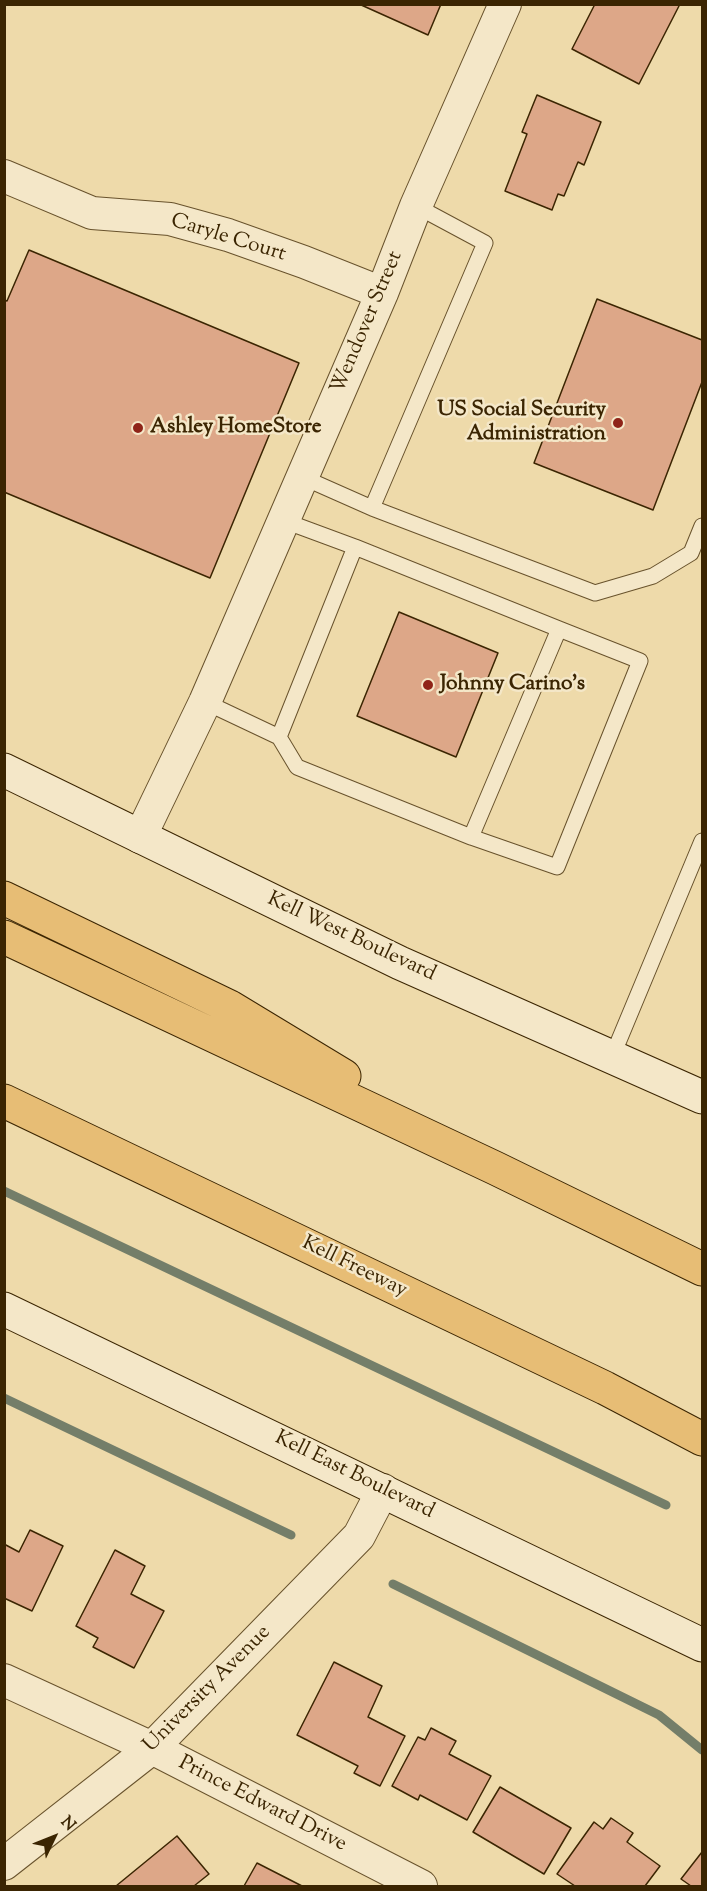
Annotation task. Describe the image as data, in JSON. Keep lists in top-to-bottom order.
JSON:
{
  "streets": {
    "highway": ["Kell Freeway"],
    "main road": ["Kell West Boulevard", "Kell East Boulevard"],
    "street": [
      "Caryle Court",
      "Wendover Street",
      "University Avenue",
      "Prince Edward Drive"
    ]
  },
  "crossings": [
    ["Caryle Court", "Wendover Street"],
    ["Wendover Street", "Kell West Boulevard"],
    ["Kell East Boulevard", "University Avenue"],
    ["University Avenue", "Prince Edward Drive"]
  ],
  "places": ["US Social Security Administration", "Ashley HomeStore", "Johnny Carino's"],
  "north": "top right"
}
